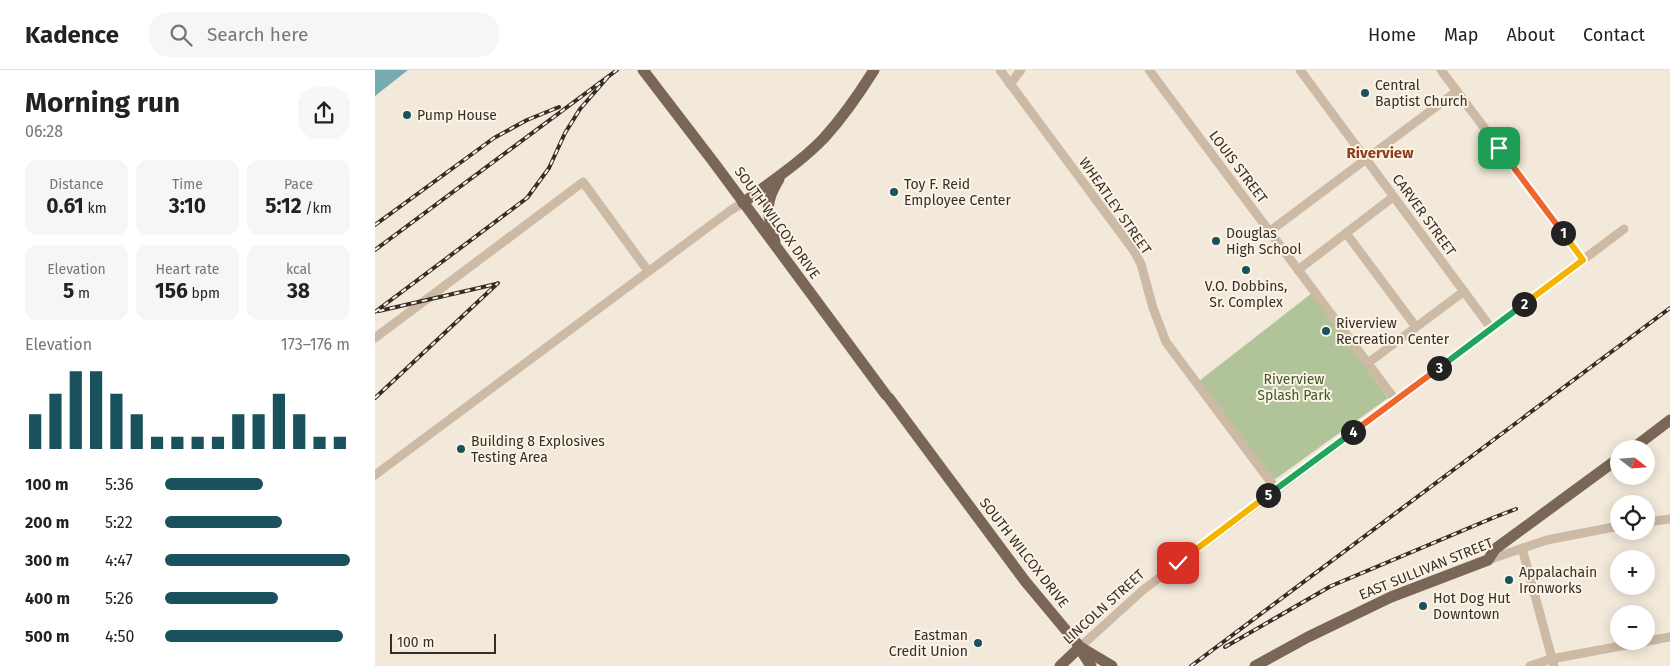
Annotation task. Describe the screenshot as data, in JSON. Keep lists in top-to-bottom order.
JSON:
{
  "streets": {
    "main road": ["SOUTH WILCOX DRIVE", "EAST SULLIVAN STREET", "LINCOLN STREET"],
    "street": ["LOUIS STREET", "WHEATLEY STREET", "CARVER STREET"]
  },
  "crossings": [
    ["LOUIS STREET", "LINCOLN STREET"],
    ["WHEATLEY STREET", "LINCOLN STREET"],
    ["CARVER STREET", "LINCOLN STREET"],
    ["SOUTH WILCOX DRIVE", "LINCOLN STREET"]
  ],
  "districts": ["Riverview"],
  "parks": ["Riverview Splash Park"],
  "places": [
    "Central Baptist Church",
    "Pump House",
    "Toy F. Reid Employee Center",
    "Douglas High School",
    "V.O. Dobbins, Sr. Complex",
    "Riverview Recreation Center",
    "Building 8 Explosives Testing Area",
    "Appalachain Ironworks",
    "Hot Dog Hut Downtown",
    "Eastman Credit Union"
  ],
  "scale_bar": "100 m",
  "north": "right",
  "page": {
    "header": "Kadence",
    "search": "Search here",
    "nav": [
      "Home",
      "Map",
      "About",
      "Contact"
    ],
    "heading": ["Morning run", "06:28"],
    "stats": [
      ["Distance", "0.61 km"],
      ["Time", "3:10"],
      ["Pace", "5:12 /km"],
      ["Elevation", "5 m"],
      ["Heart rate", "156 bpm"],
      ["kcal", "38"]
    ],
    "pins": [
      "1",
      "2",
      "3",
      "4",
      "5"
    ],
    "chart": ["Elevation", "173–176 m"],
    "map_buttons": ["+", "−"],
    "list": [
      {
        "name": "100 m",
        "note": "5:36"
      },
      {
        "name": "200 m",
        "note": "5:22"
      },
      {
        "name": "300 m",
        "note": "4:47"
      },
      {
        "name": "400 m",
        "note": "5:26"
      },
      {
        "name": "500 m",
        "note": "4:50"
      }
    ],
    "scale": "100 m"
  }
}
